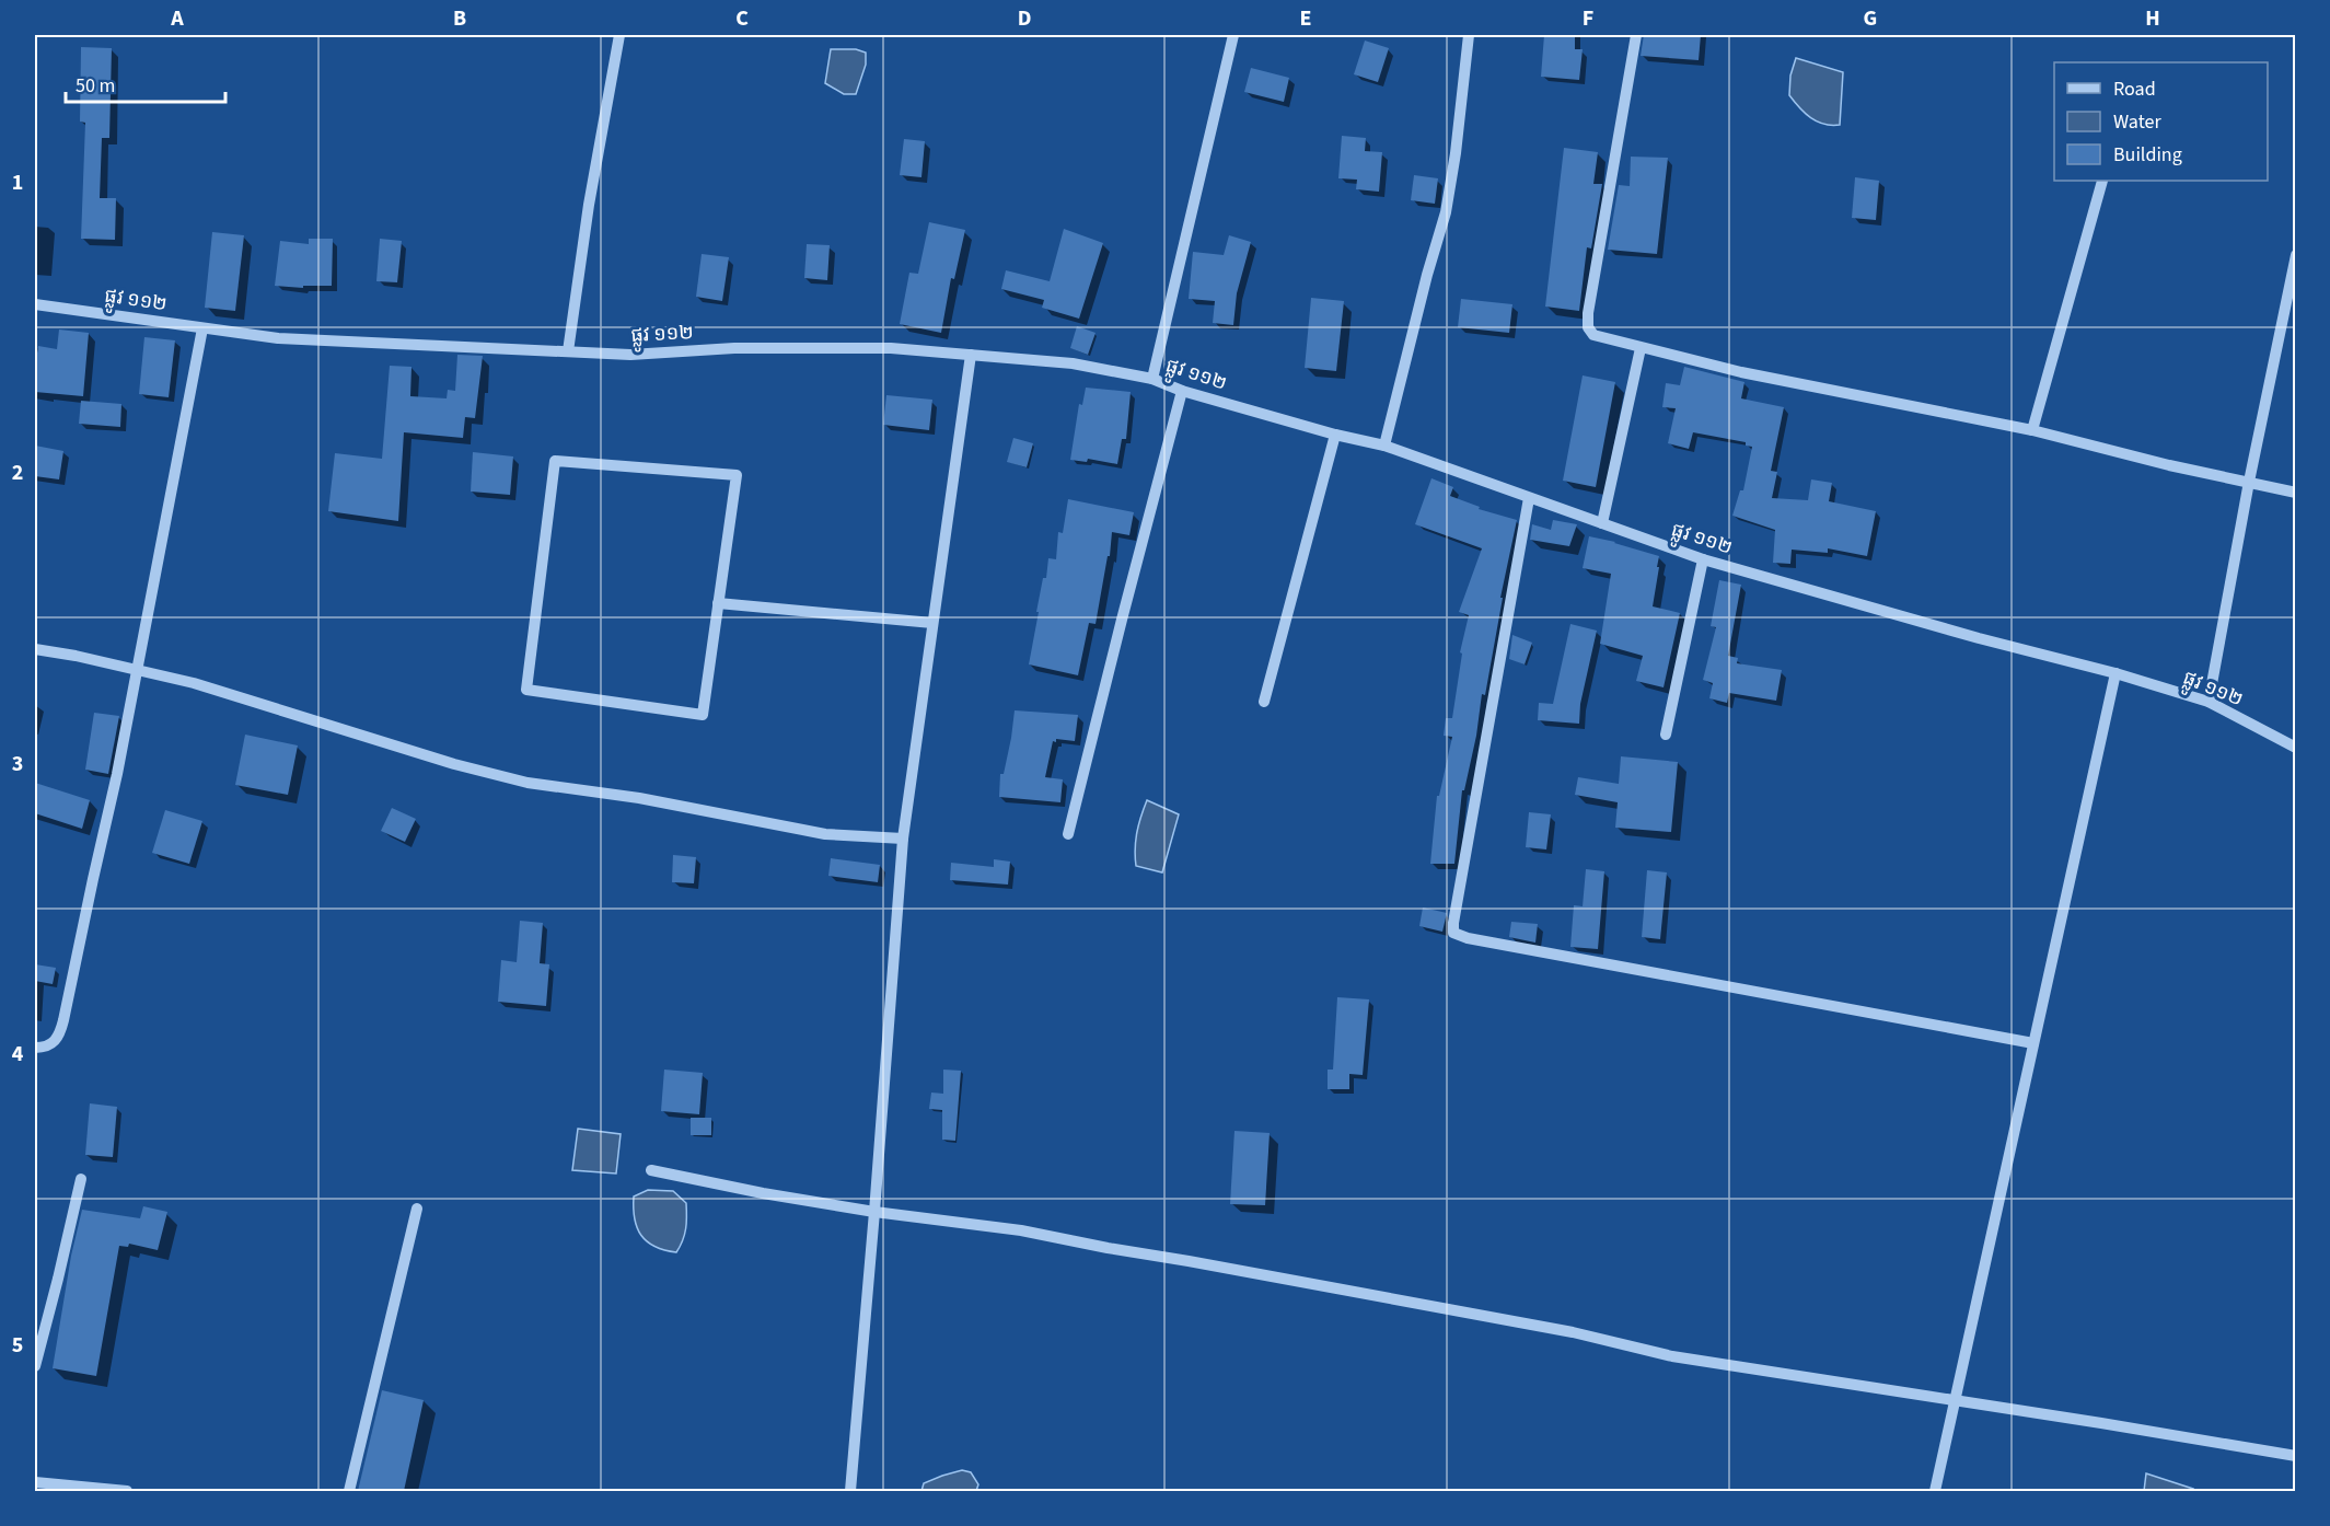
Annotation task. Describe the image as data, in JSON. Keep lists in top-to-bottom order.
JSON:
{
  "streets": {
    "street": ["ផ្លូវ ១១២"]
  },
  "legend": ["Road", "Water", "Building"],
  "scale_bar": "50 m",
  "grid": {
    "columns": [
      "A",
      "B",
      "C",
      "D",
      "E",
      "F",
      "G",
      "H"
    ],
    "rows": [
      "1",
      "2",
      "3",
      "4",
      "5"
    ]
  }
}
